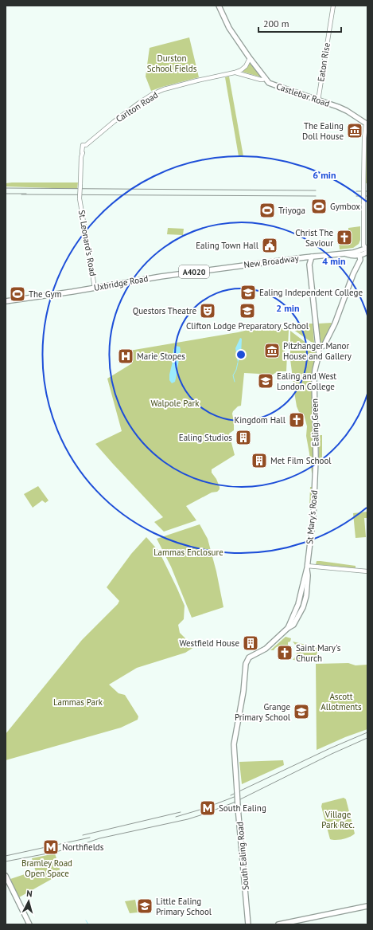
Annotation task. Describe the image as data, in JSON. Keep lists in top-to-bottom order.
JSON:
{
  "streets": {
    "main road": [
      "Castlebar Road",
      "New Broadway",
      "A4020",
      "Uxbridge Road",
      "Ealing Green",
      "St Mary's Road",
      "South Ealing Road"
    ],
    "street": ["Eaton Rise", "Carlton Road", "St. Leonard's Road"]
  },
  "crossings": [
    ["Eaton Rise", "Castlebar Road"],
    ["Castlebar Road", "Carlton Road"],
    ["Carlton Road", "St. Leonard's Road"],
    ["St. Leonard's Road", "Uxbridge Road"],
    ["New Broadway", "A4020"],
    ["New Broadway", "Uxbridge Road"],
    ["Ealing Green", "St Mary's Road"],
    ["St Mary's Road", "South Ealing Road"]
  ],
  "parks": [
    "Durston School Fields",
    "Walpole Park",
    "Lammas Enclosure",
    "Ascott Allotments",
    "Lammas Park",
    "Village Park Rec.",
    "Bramley Road Open Space"
  ],
  "places": {
    "museum": ["The Ealing Doll House", "Pitzhanger Manor House and Gallery"],
    "sports": ["Gymbox", "Triyoga", "The Gym"],
    "church": ["Christ The Saviour", "Kingdom Hall", "Saint Mary's Church"],
    "public building": ["Ealing Town Hall"],
    "school or university": [
      "Ealing Independent College",
      "Clifton Lodge Preparatory School",
      "Ealing and West London College",
      "Grange Primary School",
      "Little Ealing Primary School"
    ],
    "theatre": ["Questors Theatre"],
    "hospital": ["Marie Stopes"],
    "building": ["Ealing Studios", "Met Film School", "Westfield House"],
    "metro station": ["South Ealing", "Northfields"]
  },
  "scale_bar": "200 m",
  "north": "top",
  "rings": ["6 min", "4 min", "2 min"]
}
